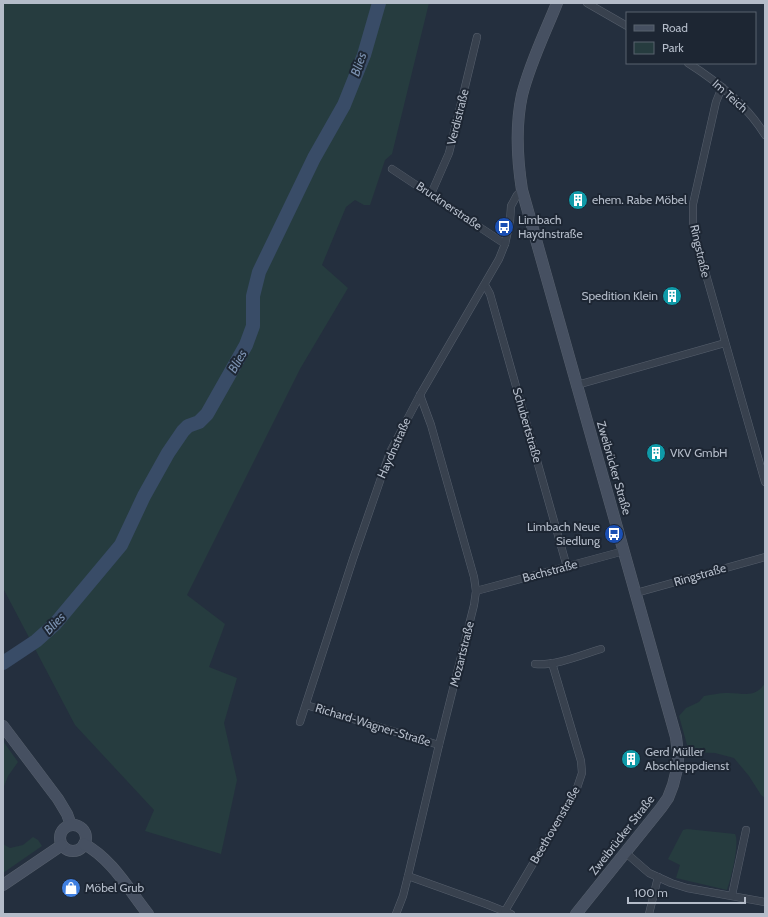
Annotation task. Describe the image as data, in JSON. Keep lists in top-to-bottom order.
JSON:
{
  "streets": {
    "street": [
      "Im Teich",
      "Verdistraße",
      "Brucknerstraße",
      "Ringstraße",
      "Schubertstraße",
      "Haydnstraße",
      "Zweibrücker Straße",
      "Bachstraße",
      "Mozartstraße",
      "Richard-Wagner-Straße",
      "Beethovenstraße"
    ]
  },
  "crossings": [
    ["Im Teich", "Ringstraße"],
    ["Verdistraße", "Brucknerstraße"],
    ["Brucknerstraße", "Haydnstraße"],
    ["Ringstraße", "Zweibrücker Straße"],
    ["Schubertstraße", "Haydnstraße"],
    ["Schubertstraße", "Bachstraße"],
    ["Haydnstraße", "Zweibrücker Straße"],
    ["Haydnstraße", "Mozartstraße"],
    ["Haydnstraße", "Richard-Wagner-Straße"],
    ["Zweibrücker Straße", "Bachstraße"],
    ["Bachstraße", "Mozartstraße"],
    ["Mozartstraße", "Richard-Wagner-Straße"]
  ],
  "water": ["Blies"],
  "places": {
    "building": [
      "ehem. Rabe Möbel",
      "Spedition Klein",
      "VKV GmbH",
      "Gerd Müller Abschleppdienst"
    ],
    "bus stop": ["Limbach Haydnstraße", "Limbach Neue Siedlung"],
    "shop": ["Möbel Grub"]
  },
  "legend": ["Road", "Park"],
  "scale_bar": "100 m"
}
